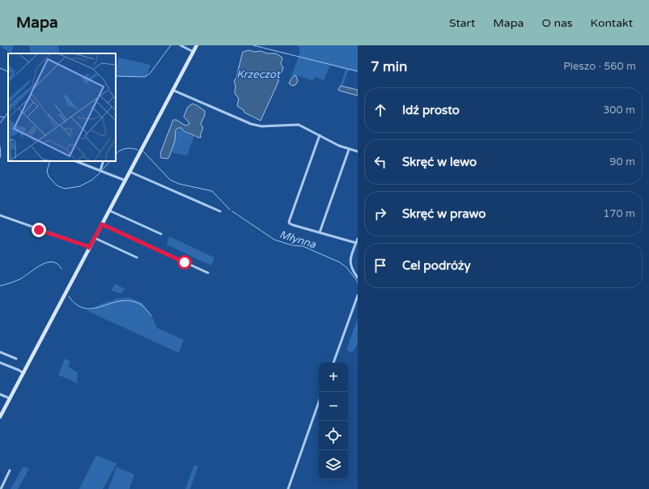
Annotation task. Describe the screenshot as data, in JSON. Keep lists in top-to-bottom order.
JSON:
{
  "water": ["Krzeczot", "Młynna"],
  "page": {
    "header": "Mapa",
    "nav": [
      "Start",
      "Mapa",
      "O nas",
      "Kontakt"
    ],
    "heading": ["7 min", "Pieszo · 560 m"],
    "list": [
      ["Idź prosto", "300 m"],
      ["Skręć w lewo", "90 m"],
      ["Skręć w prawo", "170 m"],
      "Cel podróży"
    ],
    "map_buttons": ["+", "−"]
  }
}
